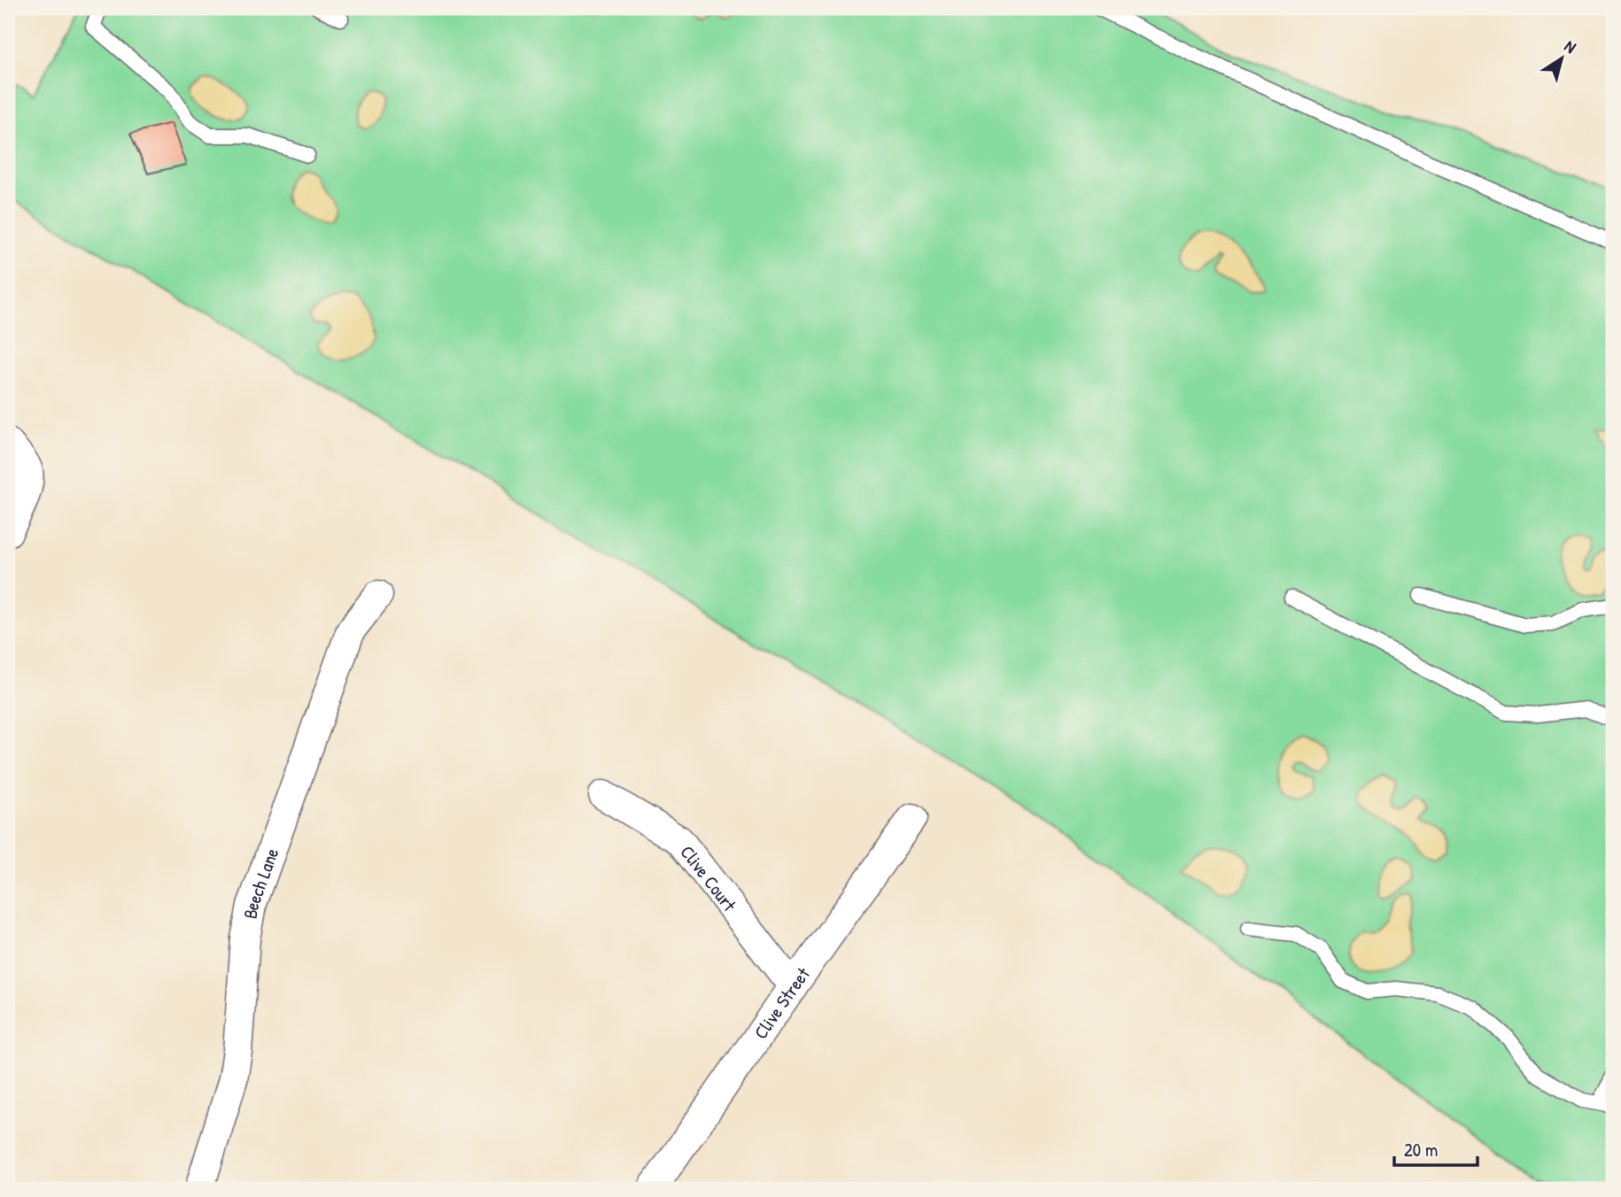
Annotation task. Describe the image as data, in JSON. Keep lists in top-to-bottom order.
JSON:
{
  "streets": {
    "street": ["Clive Court", "Beech Lane", "Clive Street"]
  },
  "crossings": [
    ["Clive Court", "Clive Street"]
  ],
  "scale_bar": "20 m",
  "north": "top right"
}
